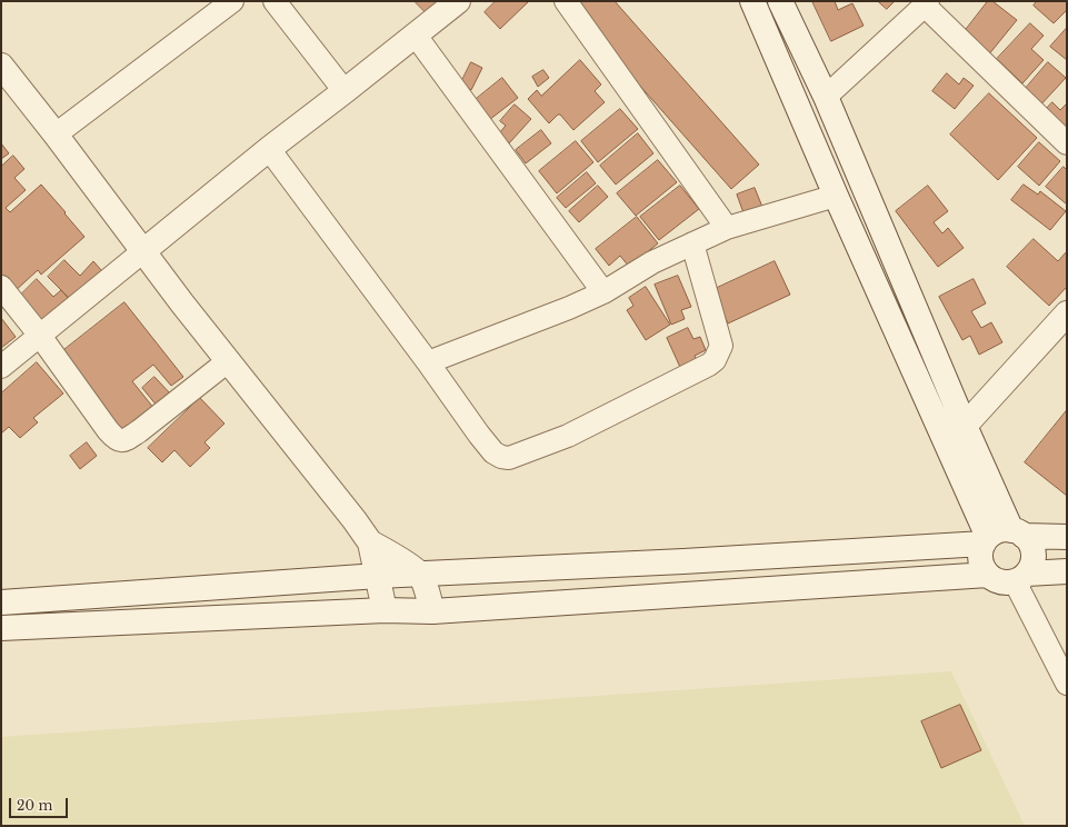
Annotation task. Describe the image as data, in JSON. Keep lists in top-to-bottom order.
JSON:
{
  "scale_bar": "20 m"
}
